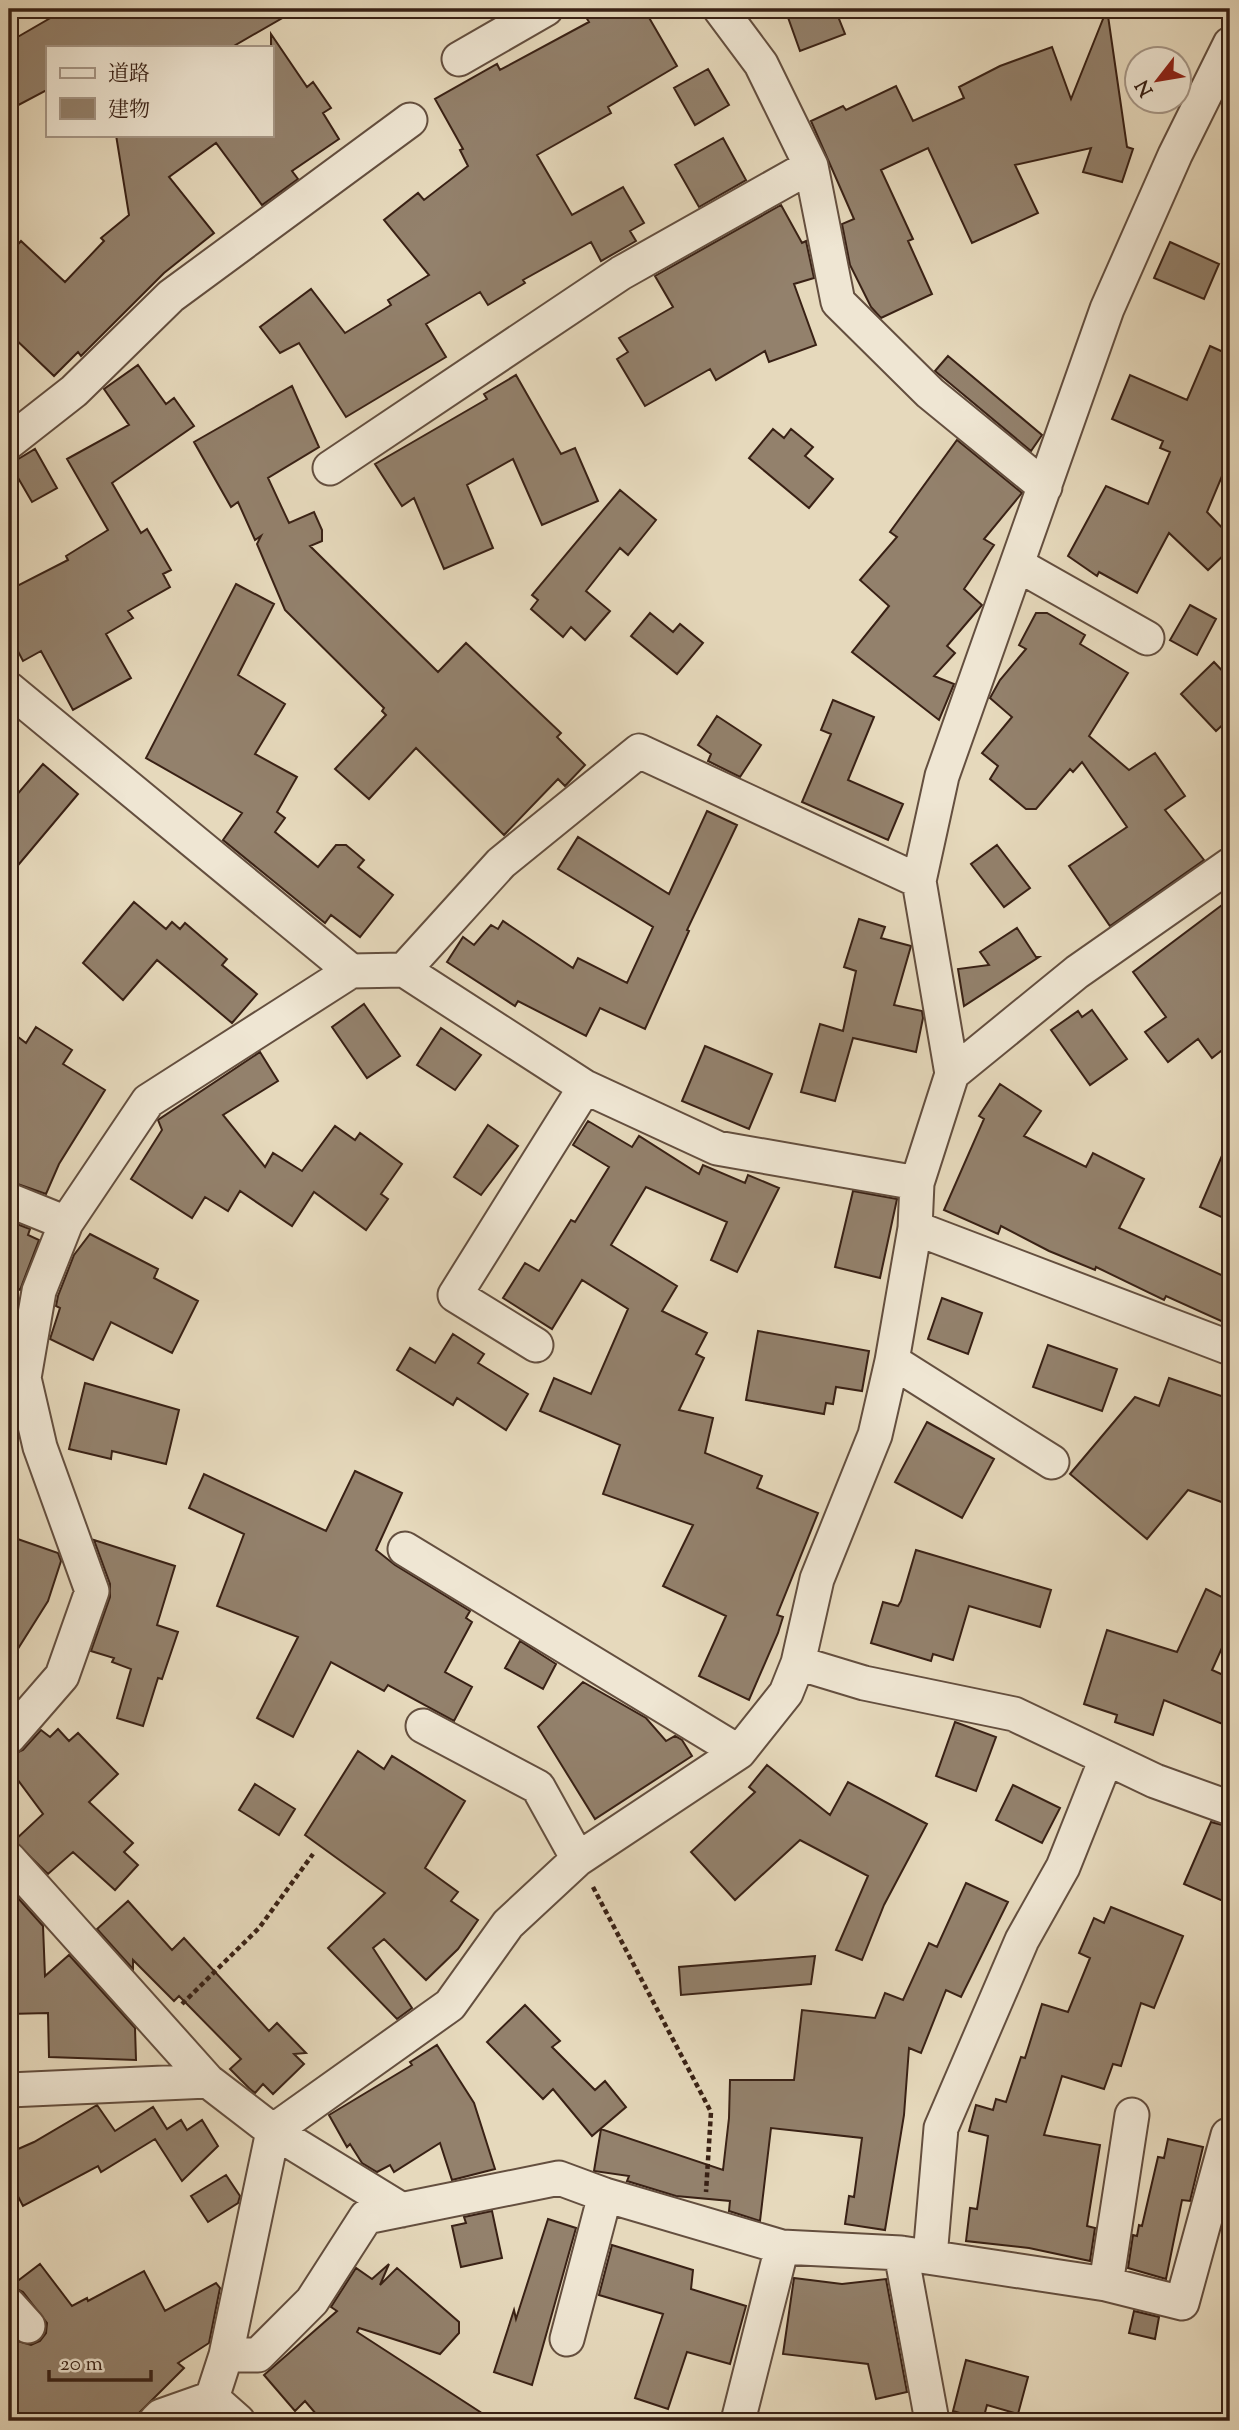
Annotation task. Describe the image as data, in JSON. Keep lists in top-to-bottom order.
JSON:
{
  "legend": ["道路", "建物"],
  "scale_bar": "20 m",
  "north": "bottom left"
}
